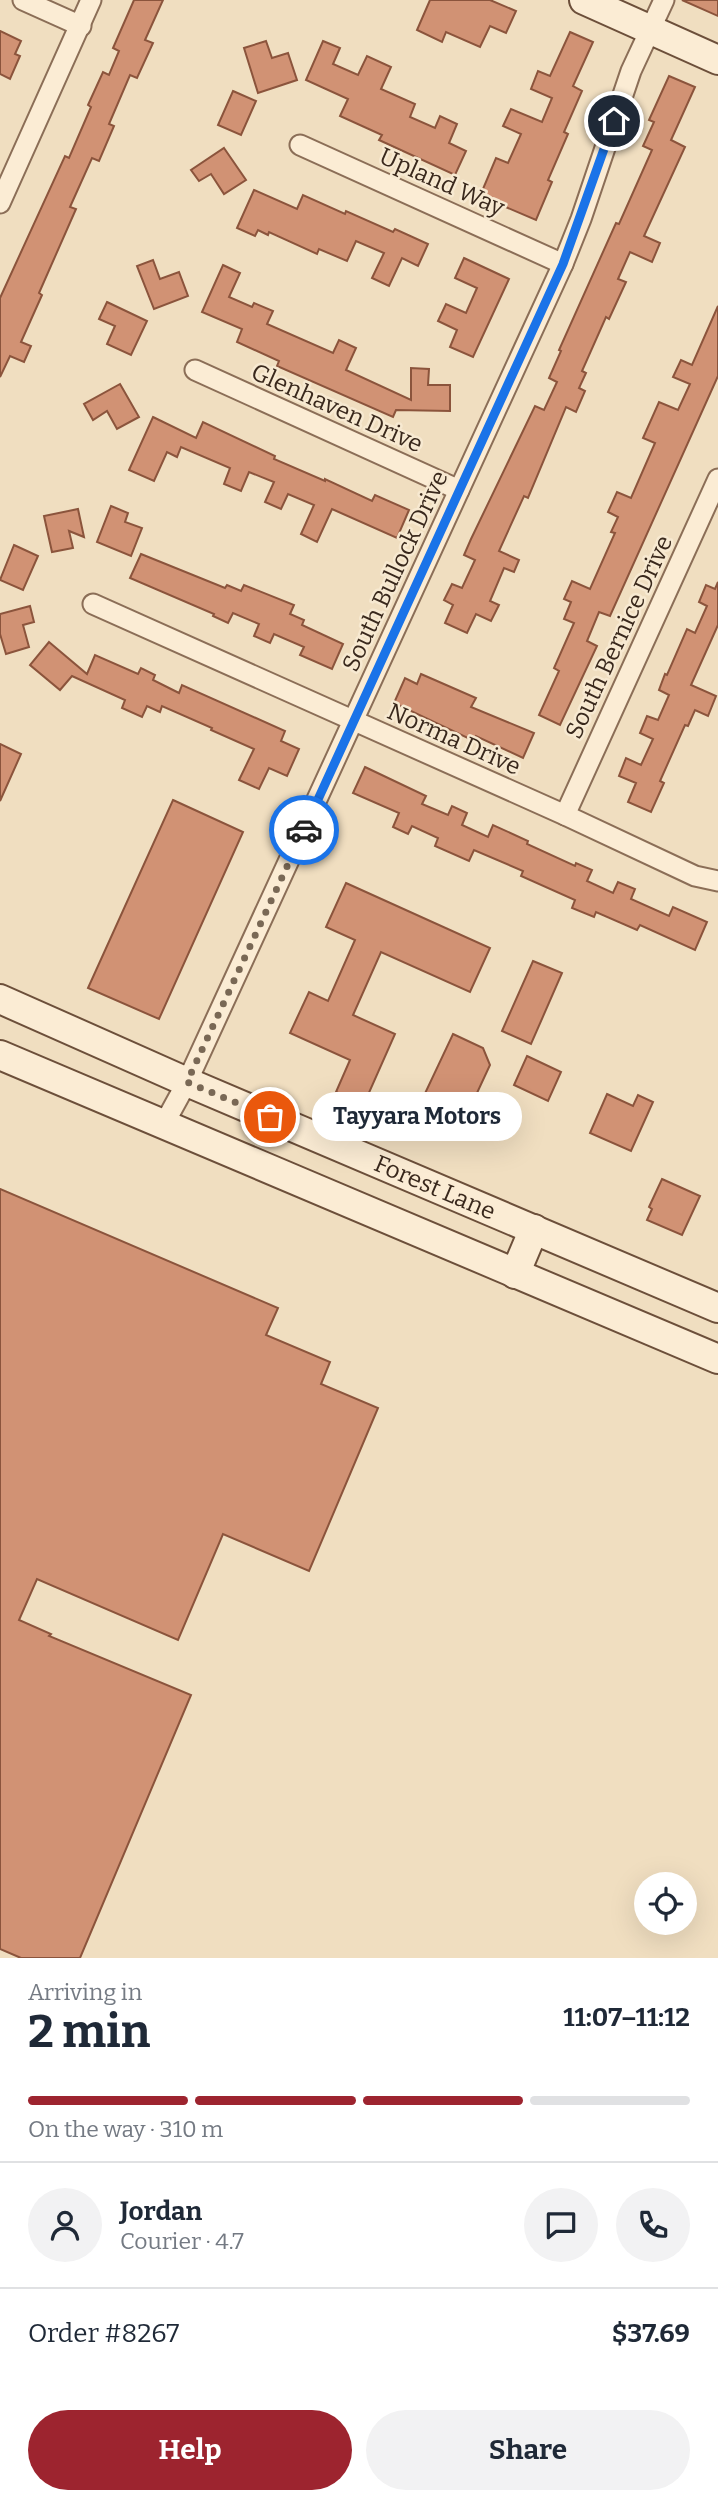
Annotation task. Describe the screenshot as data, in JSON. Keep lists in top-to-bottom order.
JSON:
{
  "streets": {
    "main road": ["Forest Lane"],
    "street": [
      "Upland Way",
      "Glenhaven Drive",
      "South Bullock Drive",
      "South Bernice Drive",
      "Norma Drive"
    ]
  },
  "crossings": [
    ["Upland Way", "South Bullock Drive"],
    ["Glenhaven Drive", "South Bullock Drive"],
    ["South Bullock Drive", "Norma Drive"],
    ["South Bullock Drive", "Forest Lane"],
    ["South Bernice Drive", "Norma Drive"]
  ],
  "places": ["Tayyara Motors"],
  "page": {
    "bubble": "Tayyara Motors",
    "heading": ["2 min", "Arriving in", "11:07–11:12"],
    "panel": [
      "Jordan",
      "Courier · 4.7",
      "Order #8267",
      "$37.69"
    ],
    "bar": "On the way · 310 m",
    "buttons": ["Help", "Share"]
  }
}
